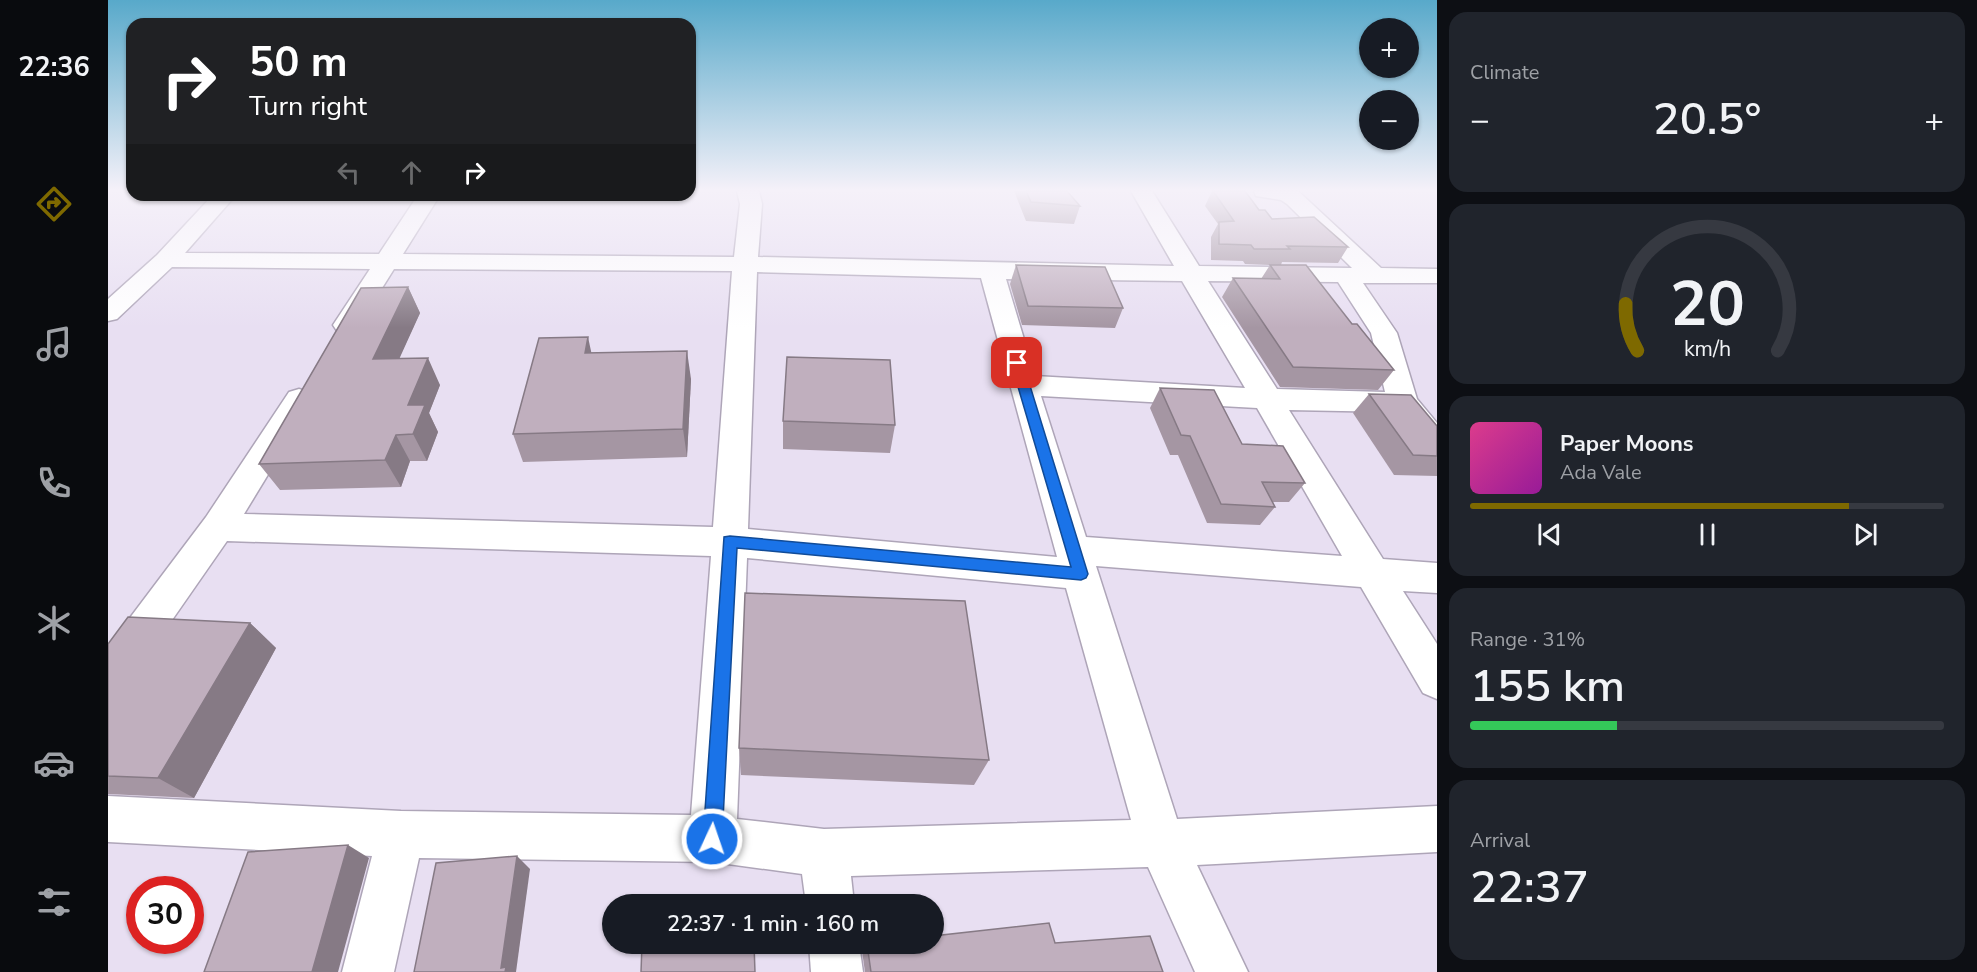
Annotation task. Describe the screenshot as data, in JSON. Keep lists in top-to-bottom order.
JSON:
{
  "page": {
    "tabs": "22:36",
    "tile": [
      "Climate",
      ["Range · 31%", "155 km"],
      ["Arrival", "22:37"]
    ],
    "map_buttons": ["+", "−"],
    "turn": ["50 m", "Turn right"],
    "heat": ["−", "20.5°", "+"],
    "song": ["Paper Moons", "Ada Vale"],
    "limit": "30",
    "trip": "22:37 · 1 min · 160 m",
    "gauge": ["20", "km/h"]
  }
}
